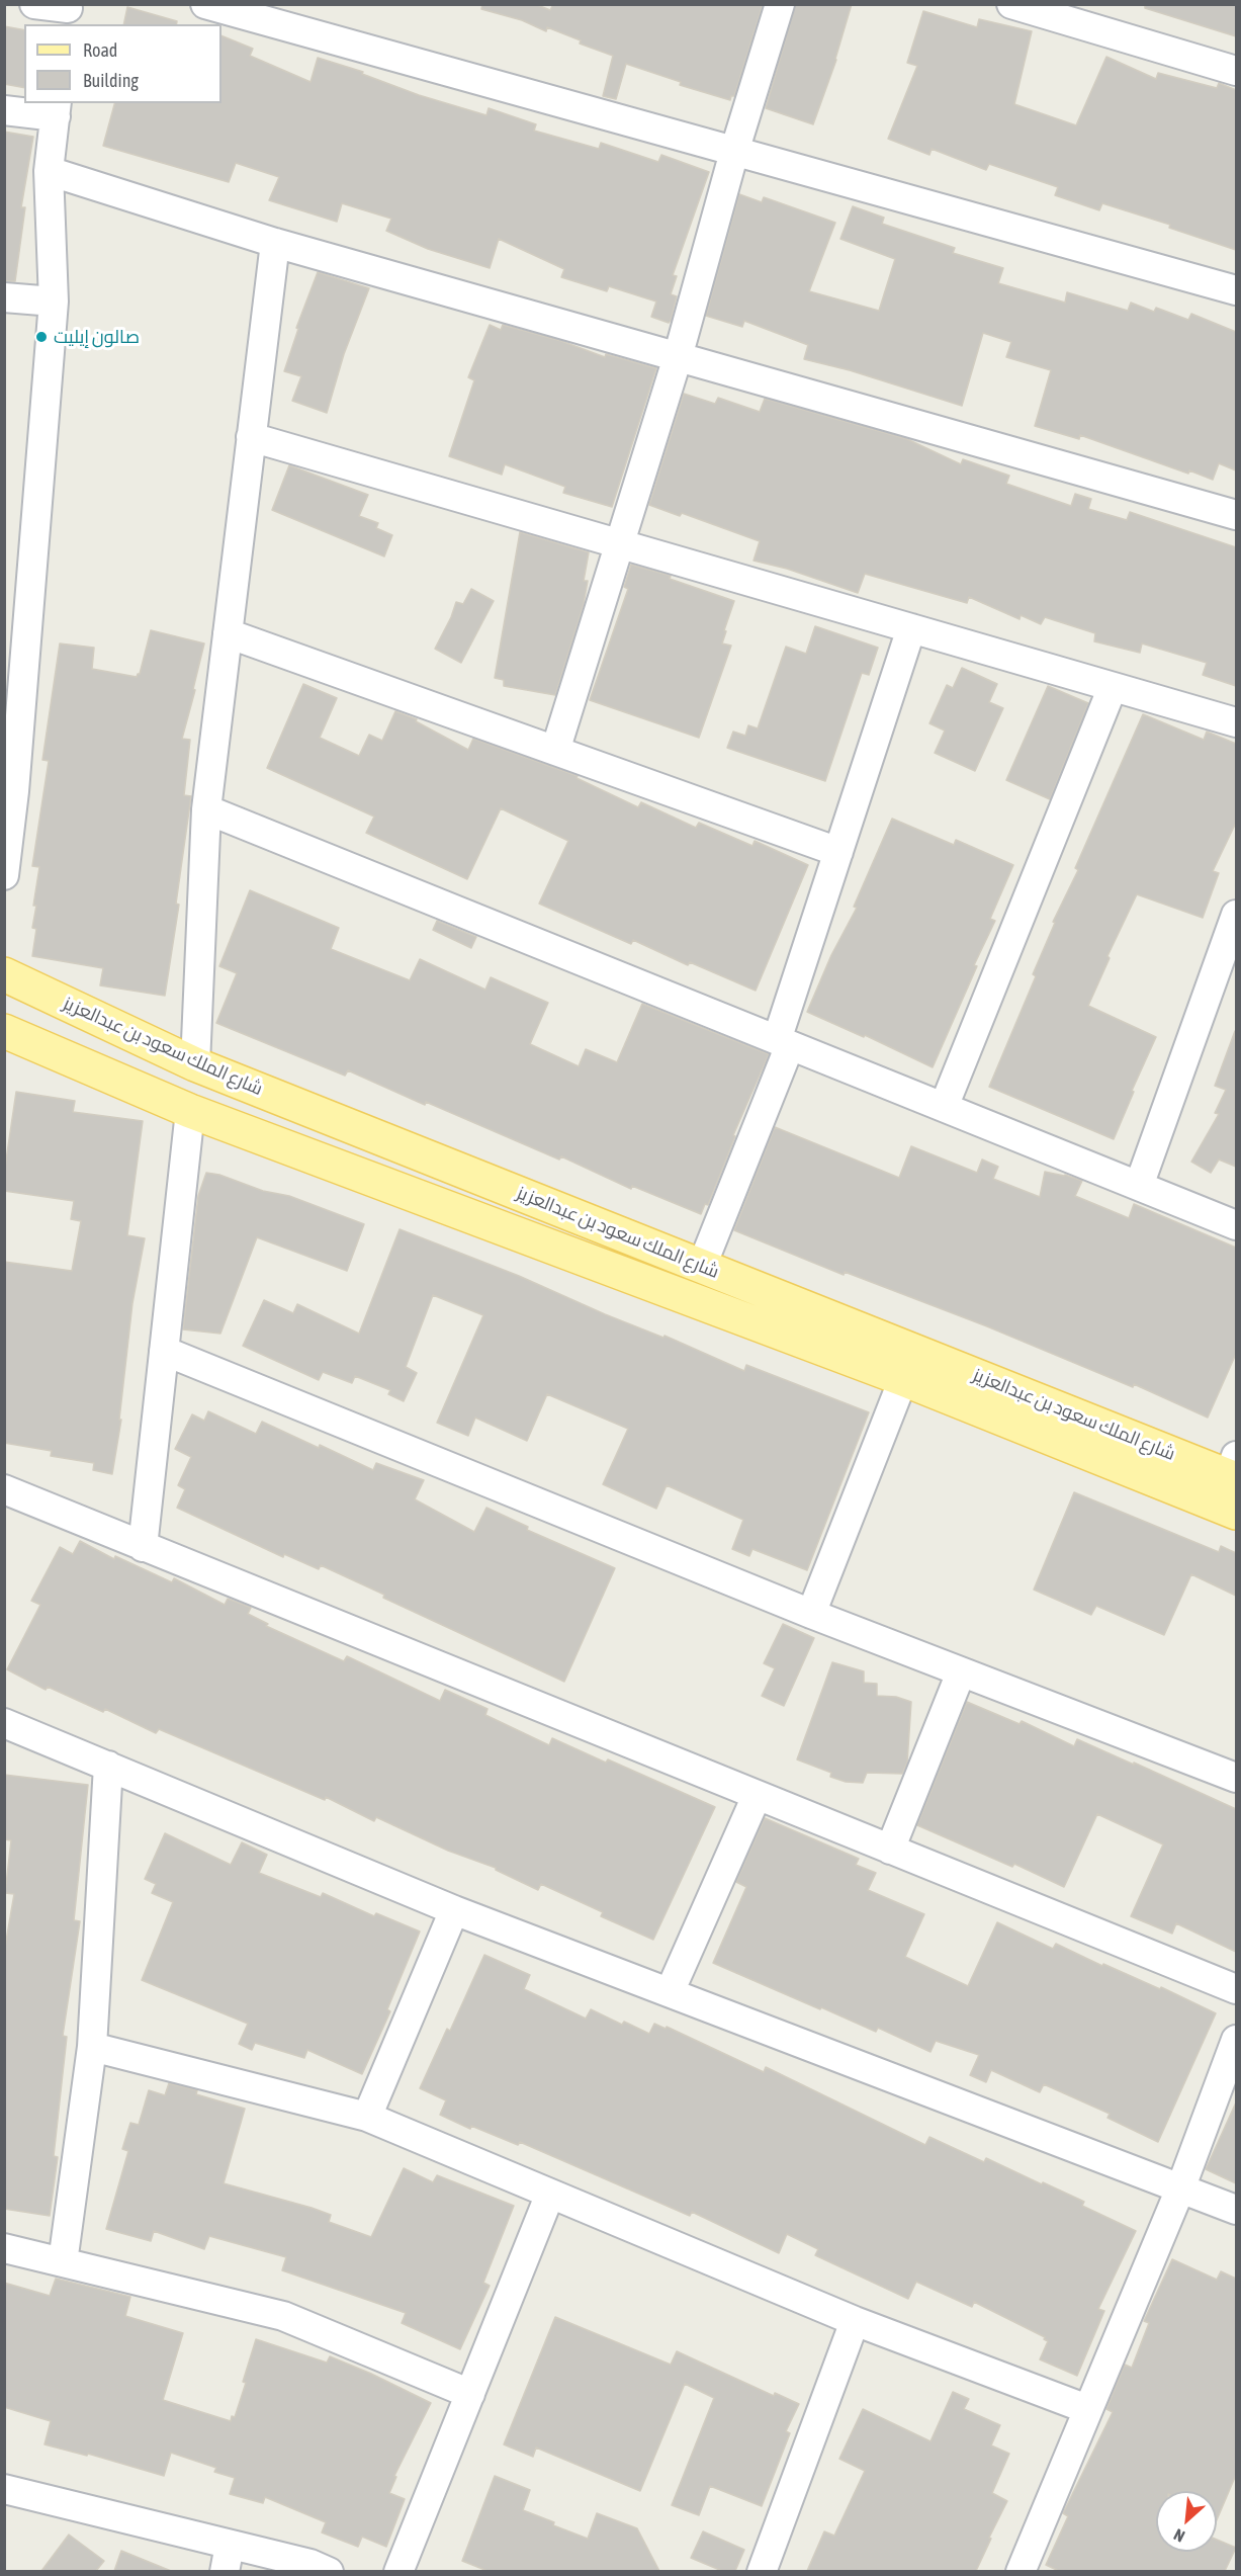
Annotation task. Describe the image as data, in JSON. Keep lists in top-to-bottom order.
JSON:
{
  "streets": {
    "main road": ["شارع الملك سعود بن عبدالعزيز"]
  },
  "places": ["صالون إيليت"],
  "legend": ["Road", "Building"],
  "north": "bottom left"
}
